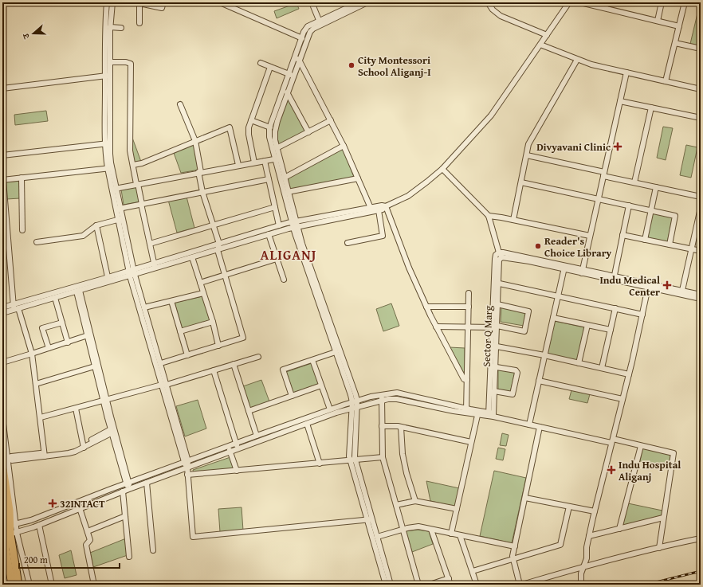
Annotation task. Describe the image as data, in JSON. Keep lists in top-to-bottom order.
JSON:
{
  "streets": {
    "street": ["Sector Q Marg"]
  },
  "districts": ["ALIGANJ"],
  "places": {
    "other": ["City Montessori School Aliganj-I", "Reader's Choice Library"],
    "health": [
      "Divyavani Clinic",
      "Indu Medical Center",
      "Indu Hospital Aliganj",
      "32INTACT"
    ]
  },
  "scale_bar": "200 m",
  "north": "left"
}
